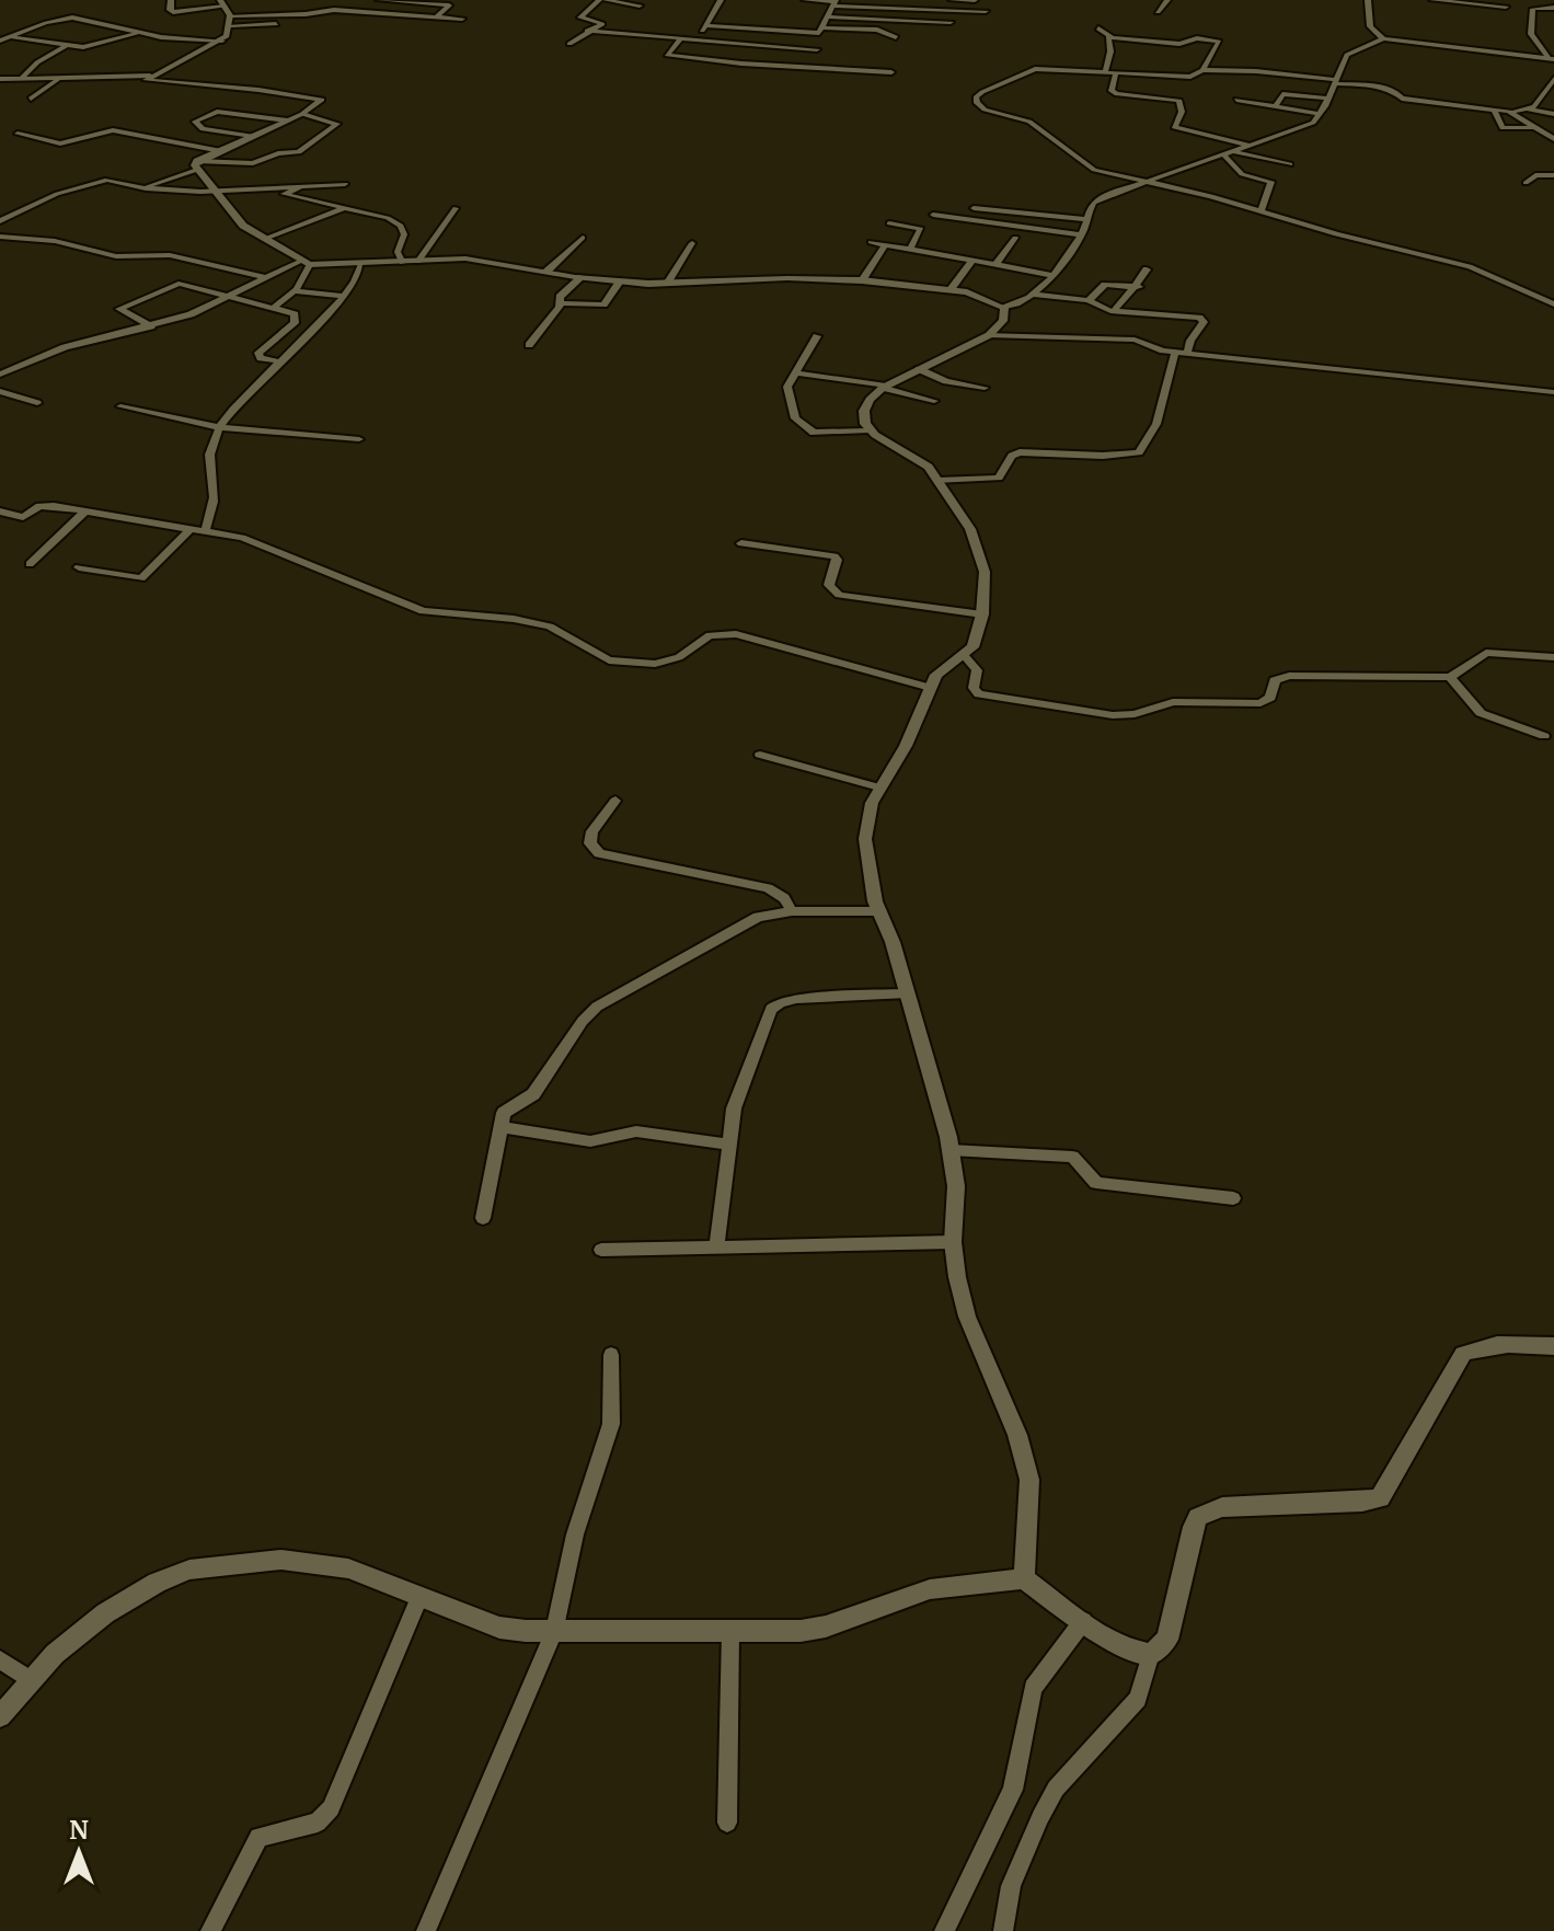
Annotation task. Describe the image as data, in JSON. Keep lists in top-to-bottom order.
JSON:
{
  "north": "top"
}
